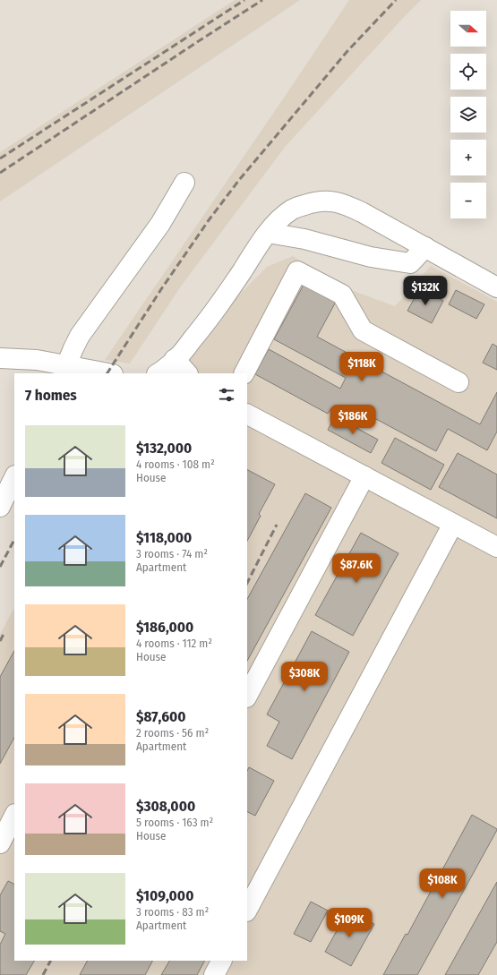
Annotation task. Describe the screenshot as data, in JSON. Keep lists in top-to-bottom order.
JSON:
{
  "north": "right",
  "page": {
    "map_buttons": ["+", "−"],
    "price": [
      "$132K",
      "$118K",
      "$186K",
      "$87.6K",
      "$308K",
      "$108K",
      "$109K"
    ],
    "heading": "7 homes",
    "list": [
      {
        "name": "$132,000",
        "note": "4 rooms · 108 m² · House"
      },
      {
        "name": "$118,000",
        "note": "3 rooms · 74 m² · Apartment"
      },
      {
        "name": "$186,000",
        "note": "4 rooms · 112 m² · House"
      },
      {
        "name": "$87,600",
        "note": "2 rooms · 56 m² · Apartment"
      },
      {
        "name": "$308,000",
        "note": "5 rooms · 163 m² · House"
      },
      {
        "name": "$109,000",
        "note": "3 rooms · 83 m² · Apartment"
      }
    ]
  }
}
